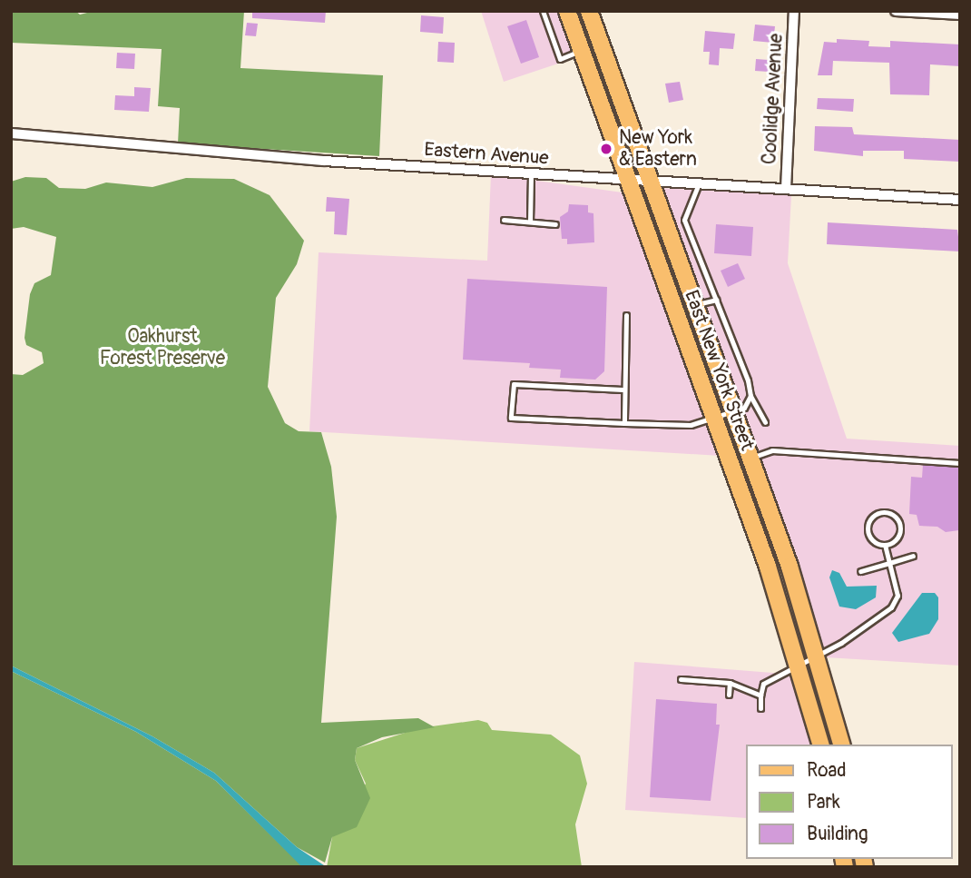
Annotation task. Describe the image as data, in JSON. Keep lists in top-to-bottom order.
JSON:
{
  "streets": {
    "main road": ["East New York Street"],
    "street": ["Coolidge Avenue", "Eastern Avenue"]
  },
  "crossings": [
    ["Coolidge Avenue", "Eastern Avenue"],
    ["Eastern Avenue", "East New York Street"]
  ],
  "parks": ["Oakhurst Forest Preserve"],
  "places": ["New York & Eastern"],
  "legend": ["Road", "Park", "Building"]
}
